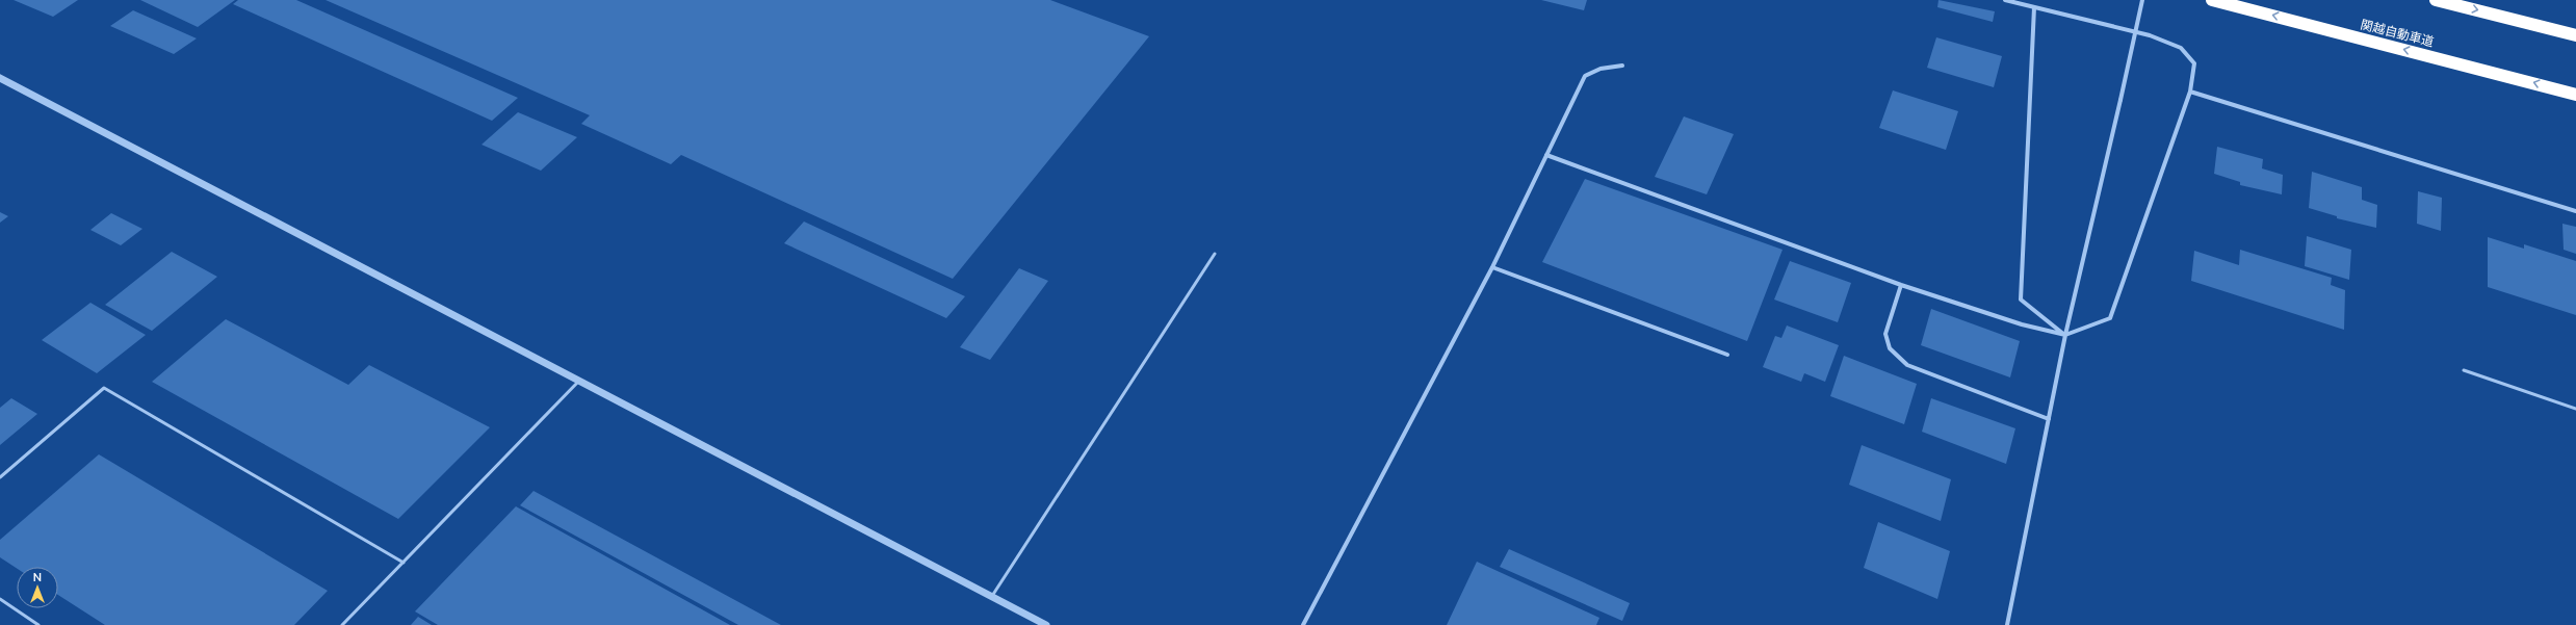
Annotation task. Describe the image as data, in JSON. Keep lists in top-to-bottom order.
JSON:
{
  "streets": {
    "highway": ["関越自動車道"]
  },
  "north": "top"
}
